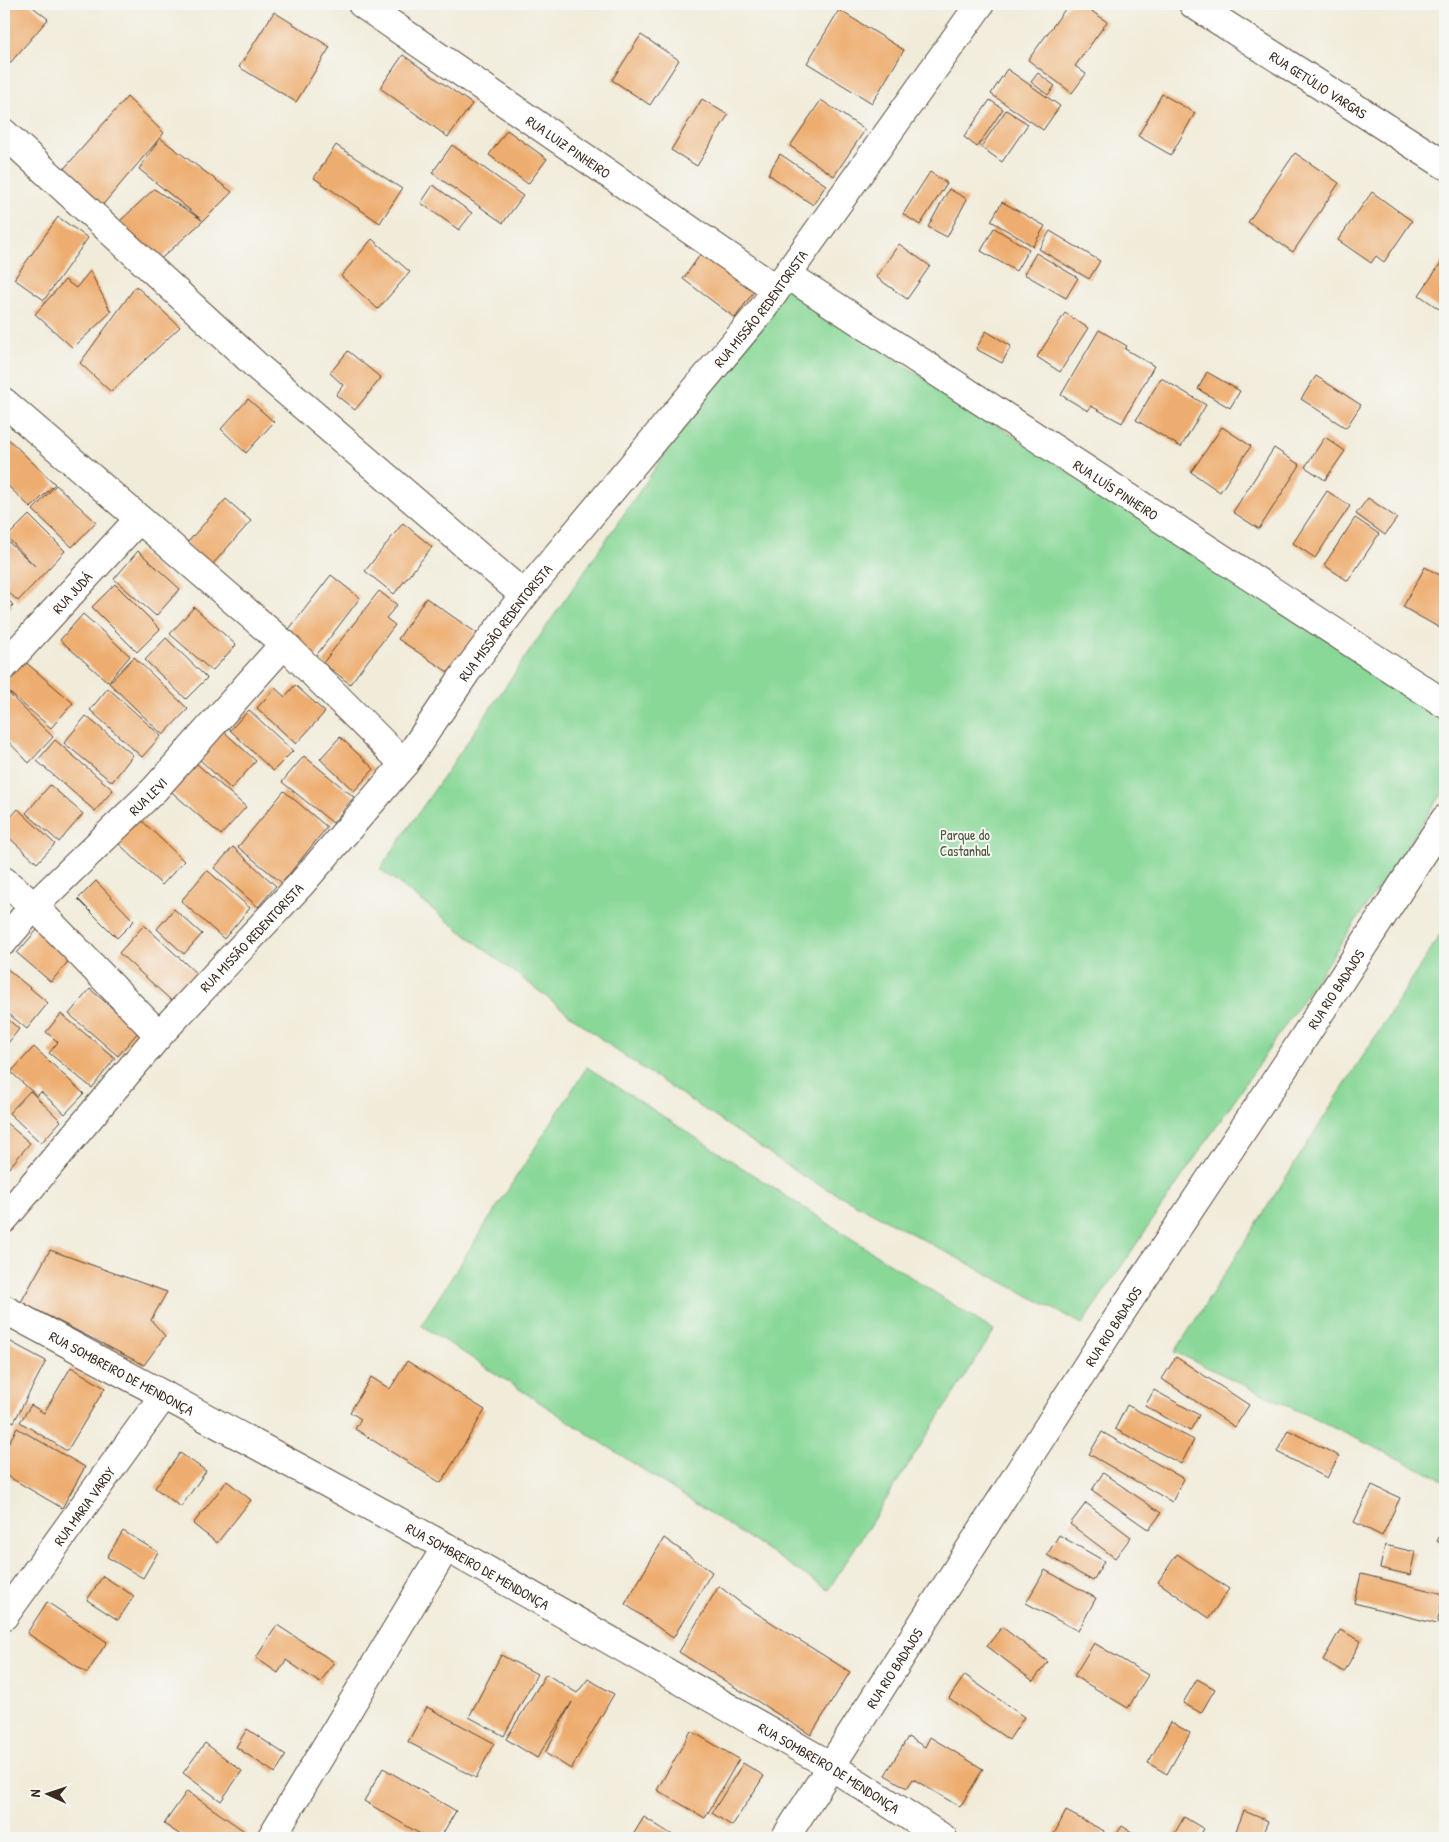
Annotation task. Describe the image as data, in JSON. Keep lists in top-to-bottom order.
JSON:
{
  "streets": {
    "street": [
      "RUA GETÚLIO VARGAS",
      "RUA LUIZ PINHEIRO",
      "RUA MISSÃO REDENTORISTA",
      "RUA LUÍS PINHEIRO",
      "RUA JUDÁ",
      "RUA LEVI",
      "RUA RIO BADAJOS",
      "RUA SOMBREIRO DE MENDONÇA",
      "RUA MARIA VARDY"
    ]
  },
  "crossings": [
    ["RUA LUIZ PINHEIRO", "RUA MISSÃO REDENTORISTA"],
    ["RUA LUIZ PINHEIRO", "RUA LUÍS PINHEIRO"],
    ["RUA MISSÃO REDENTORISTA", "RUA LUÍS PINHEIRO"],
    ["RUA RIO BADAJOS", "RUA SOMBREIRO DE MENDONÇA"],
    ["RUA SOMBREIRO DE MENDONÇA", "RUA MARIA VARDY"]
  ],
  "parks": ["Parque do Castanhal"],
  "north": "left"
}
